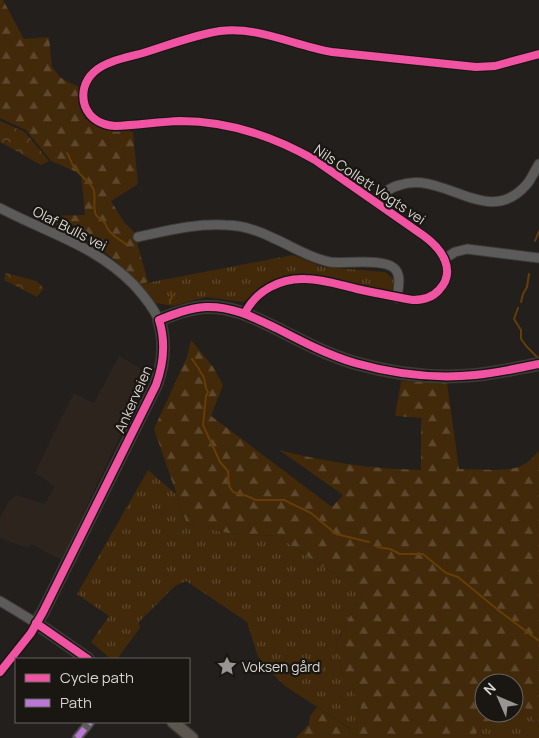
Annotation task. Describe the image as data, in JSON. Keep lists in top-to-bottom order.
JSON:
{
  "streets": {
    "main road": ["Ankerveien"],
    "street": ["Nils Collett Vogts vei", "Olaf Bulls vei"]
  },
  "crossings": [
    ["Olaf Bulls vei", "Ankerveien"]
  ],
  "places": {
    "place": ["Voksen gård"]
  },
  "legend": ["Cycle path", "Path"],
  "north": "top left"
}
